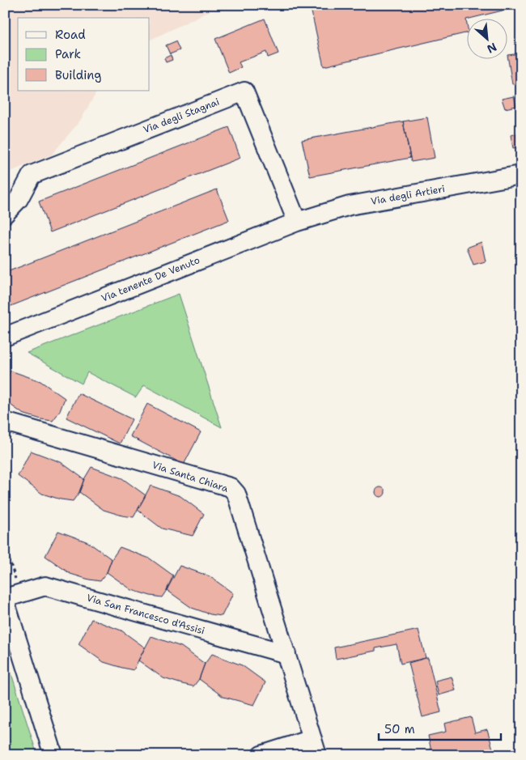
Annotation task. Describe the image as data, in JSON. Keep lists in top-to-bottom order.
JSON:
{
  "streets": {
    "street": [
      "Via degli Stagnai",
      "Via degli Artieri",
      "Via tenente De Venuto",
      "Via Santa Chiara",
      "Via San Francesco d'Assisi"
    ]
  },
  "crossings": [
    ["Via degli Stagnai", "Via degli Artieri"],
    ["Via degli Stagnai", "Via tenente De Venuto"],
    ["Via degli Artieri", "Via tenente De Venuto"],
    ["Via Santa Chiara", "Via San Francesco d'Assisi"]
  ],
  "legend": ["Road", "Park", "Building"],
  "scale_bar": "50 m",
  "north": "bottom right"
}
